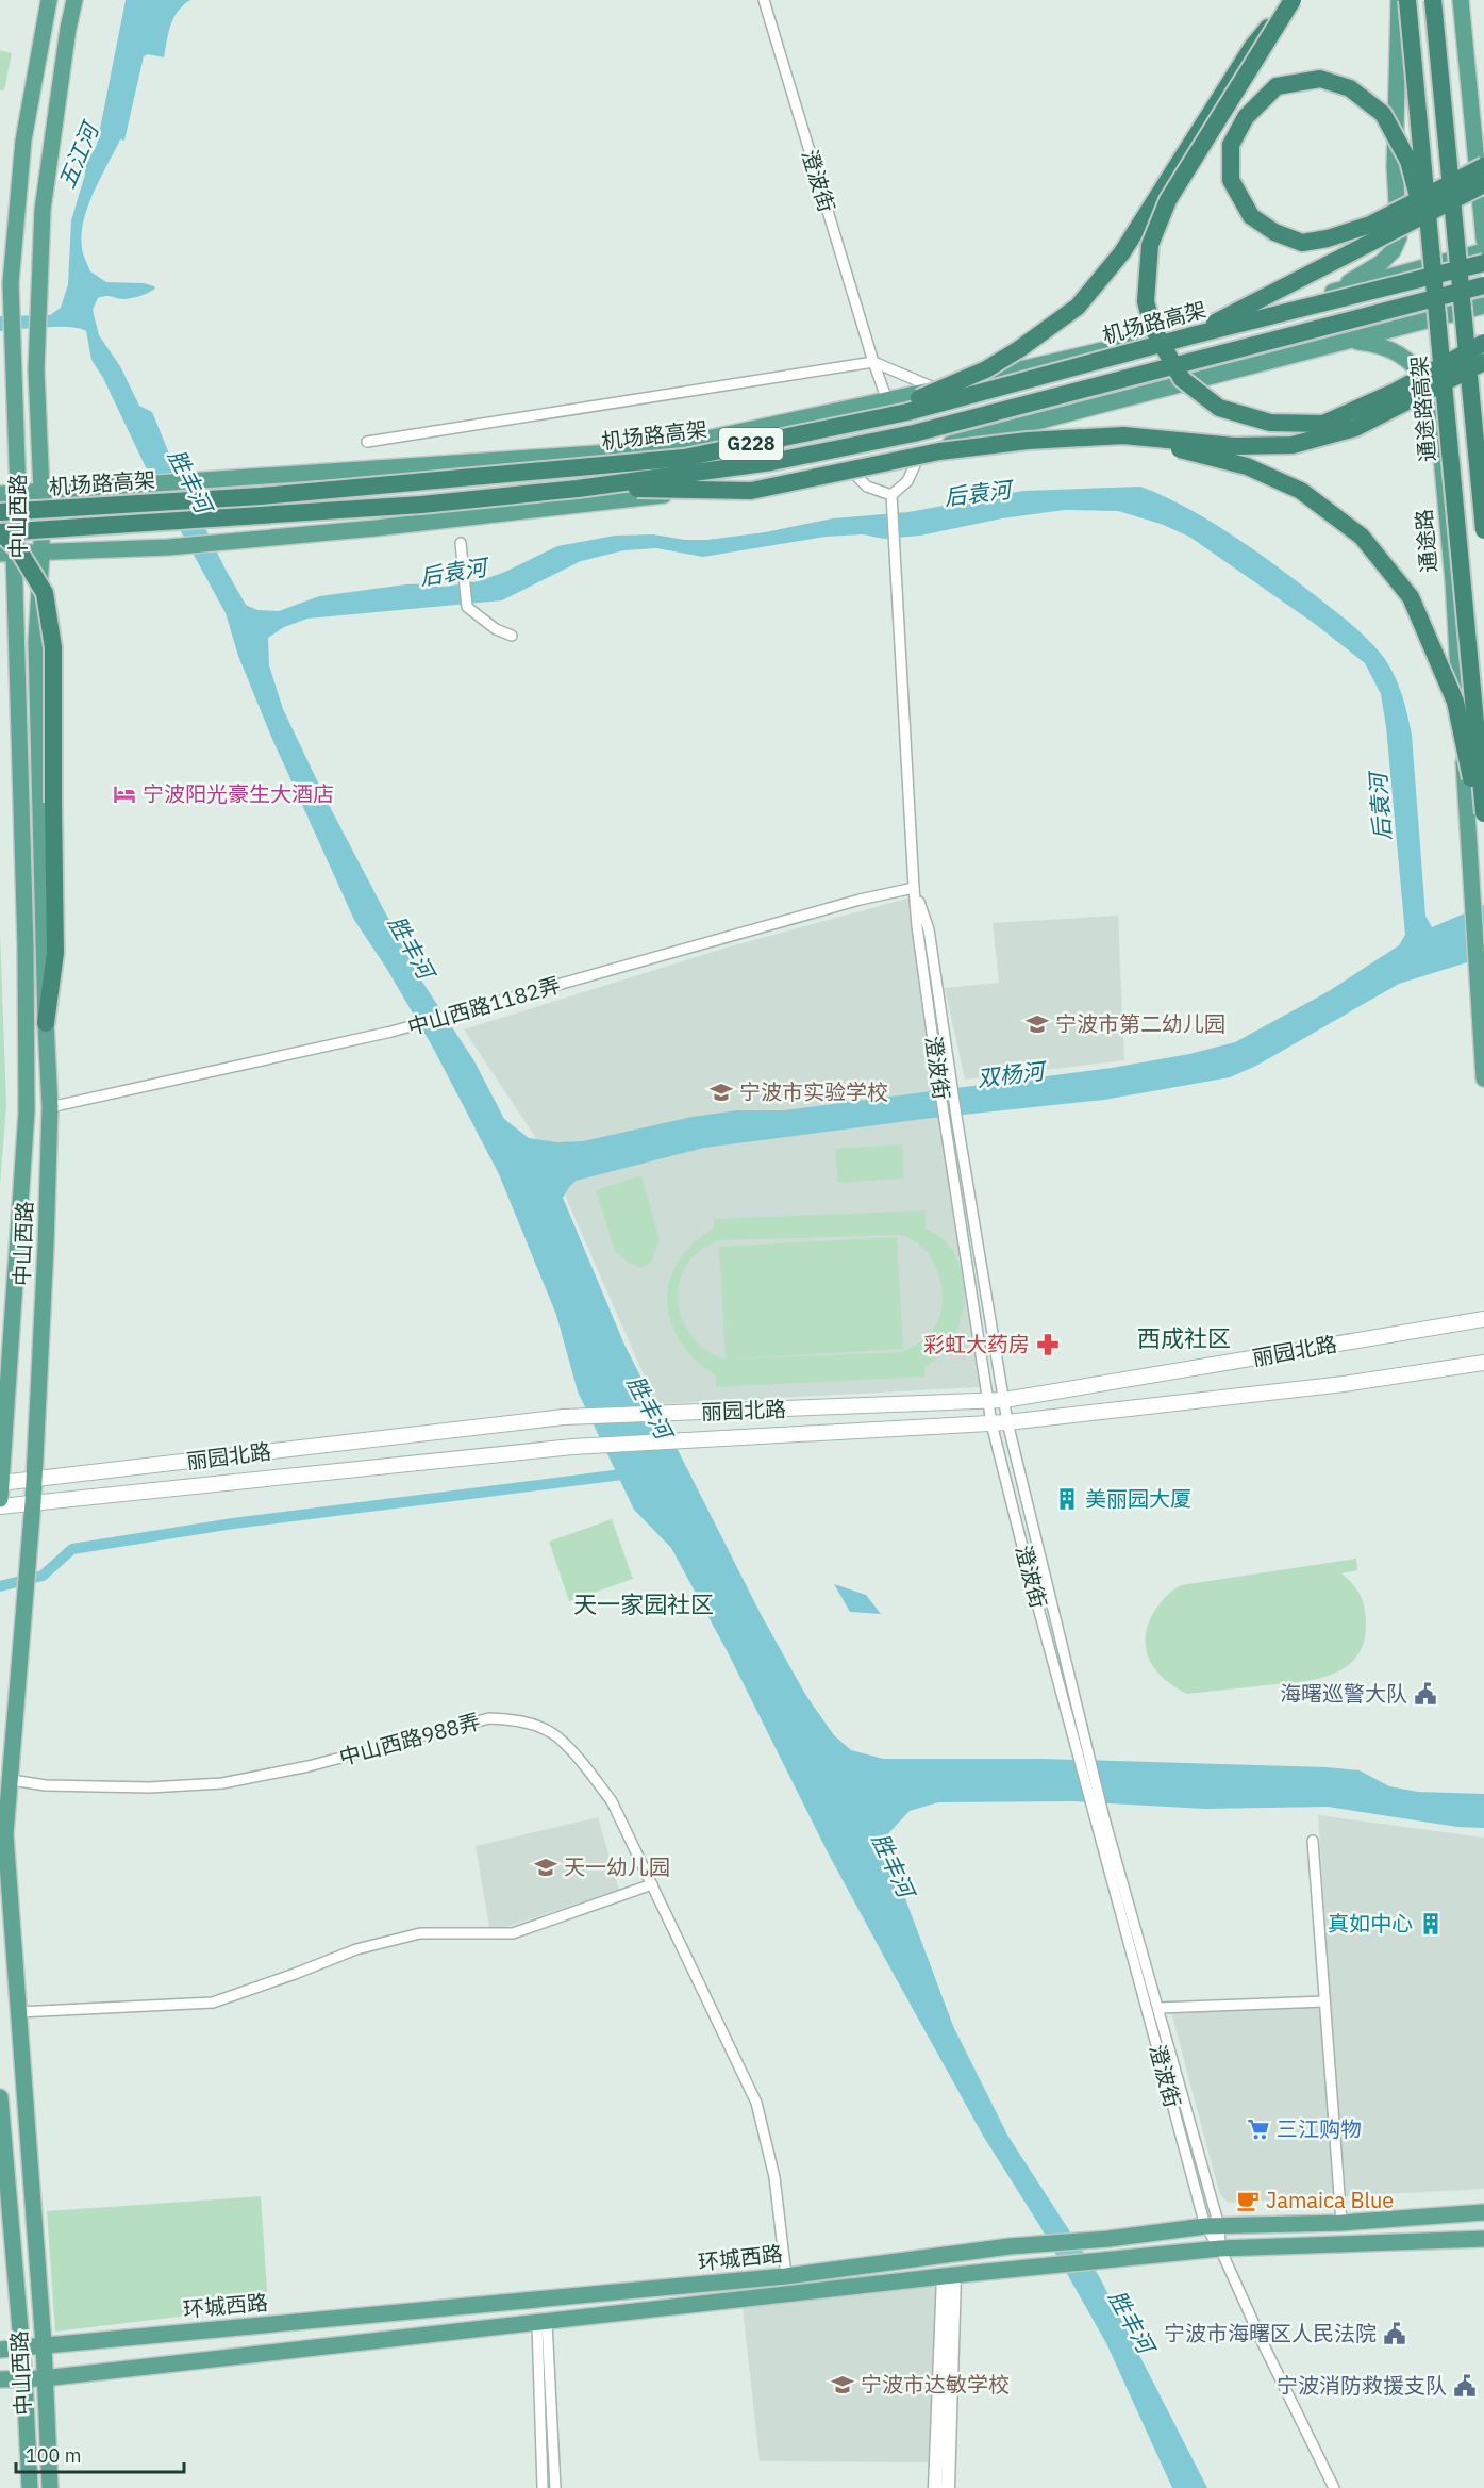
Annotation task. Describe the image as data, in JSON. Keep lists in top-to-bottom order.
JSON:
{
  "streets": {
    "highway": ["机场路高架", "通途路高架", "G228"],
    "main road": [
      "中山西路",
      "通途路",
      "丽园北路",
      "环城西路"
    ],
    "street": ["澄波街", "中山西路1182弄", "中山西路988弄"]
  },
  "crossings": [
    ["澄波街", "中山西路1182弄"],
    ["澄波街", "丽园北路"],
    ["澄波街", "环城西路"],
    ["中山西路", "中山西路1182弄"],
    ["中山西路", "丽园北路"],
    ["中山西路", "中山西路988弄"],
    ["中山西路", "环城西路"],
    ["中山西路988弄", "环城西路"]
  ],
  "districts": ["西成社区", "天一家园社区"],
  "water": [
    "五江河",
    "胜丰河",
    "后袁河",
    "双杨河"
  ],
  "places": {
    "hotel": ["宁波阳光豪生大酒店"],
    "school or university": [
      "宁波市第二幼儿园",
      "宁波市实验学校",
      "天一幼儿园",
      "宁波市达敏学校"
    ],
    "pharmacy": ["彩虹大药房"],
    "building": ["美丽园大厦", "真如中心"],
    "public building": ["海曙巡警大队", "宁波市海曙区人民法院", "宁波消防救援支队"],
    "supermarket": ["三江购物"],
    "cafe": ["Jamaica Blue"]
  },
  "scale_bar": "100 m"
}
